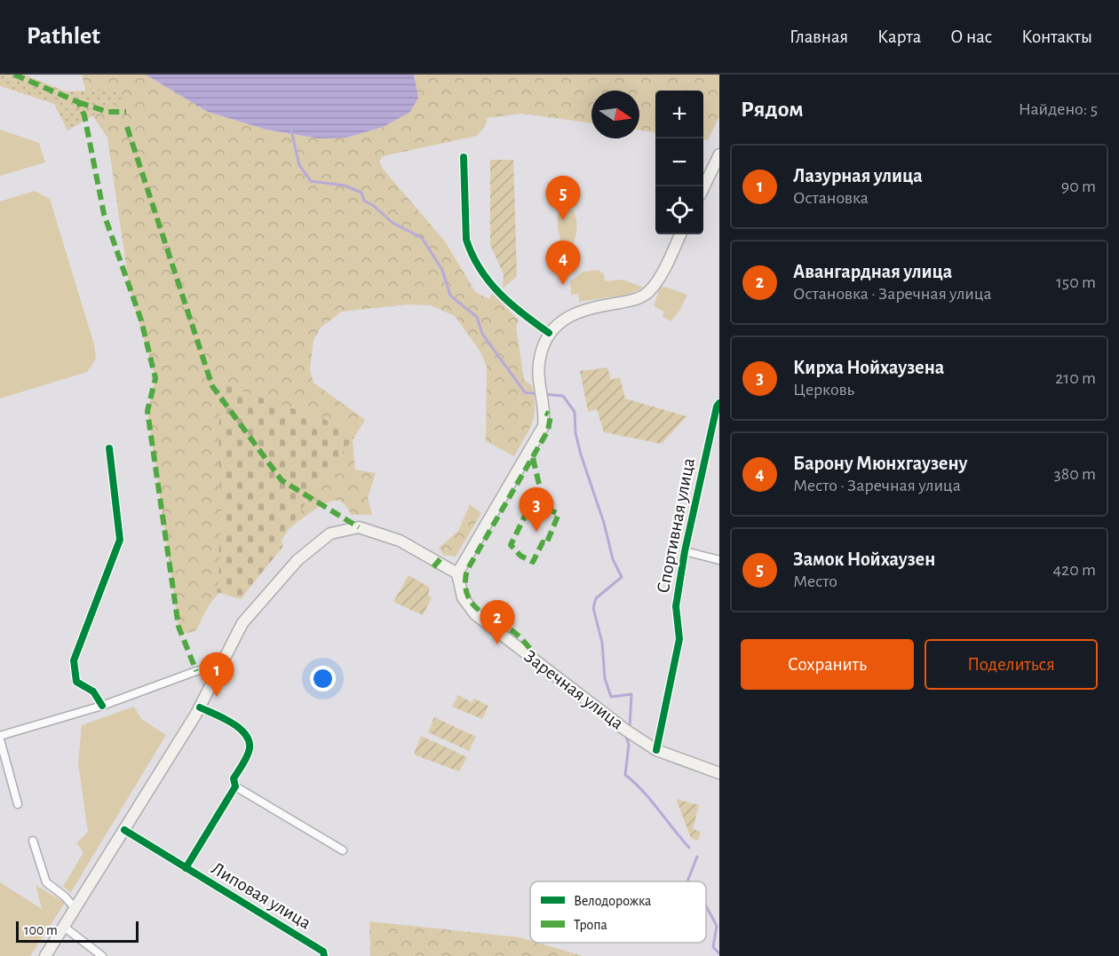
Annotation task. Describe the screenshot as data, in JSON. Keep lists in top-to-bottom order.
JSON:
{
  "streets": {
    "main road": ["Заречная улица"],
    "street": ["Спортивная улица", "Липовая улица"]
  },
  "crossings": [
    ["Спортивная улица", "Заречная улица"]
  ],
  "legend": ["Велодорожка", "Тропа"],
  "scale_bar": "100 m",
  "north": "right",
  "page": {
    "header": "Pathlet",
    "nav": [
      "Главная",
      "Карта",
      "О нас",
      "Контакты"
    ],
    "heading": ["Рядом", "Найдено: 5"],
    "map_buttons": ["+", "−"],
    "list": [
      {
        "mark": "1",
        "name": "Лазурная улица",
        "note": "Остановка",
        "value": "90 m"
      },
      {
        "mark": "2",
        "name": "Авангардная улица",
        "note": "Остановка · Заречная улица",
        "value": "150 m"
      },
      {
        "mark": "3",
        "name": "Кирха Нойхаузена",
        "note": "Церковь",
        "value": "210 m"
      },
      {
        "mark": "4",
        "name": "Барону Мюнхгаузену",
        "note": "Место · Заречная улица",
        "value": "380 m"
      },
      {
        "mark": "5",
        "name": "Замок Нойхаузен",
        "note": "Место",
        "value": "420 m"
      }
    ],
    "pins": [
      "5",
      "4",
      "3",
      "2",
      "1"
    ],
    "buttons": ["Сохранить", "Поделиться"],
    "scale": "100 m"
  }
}
